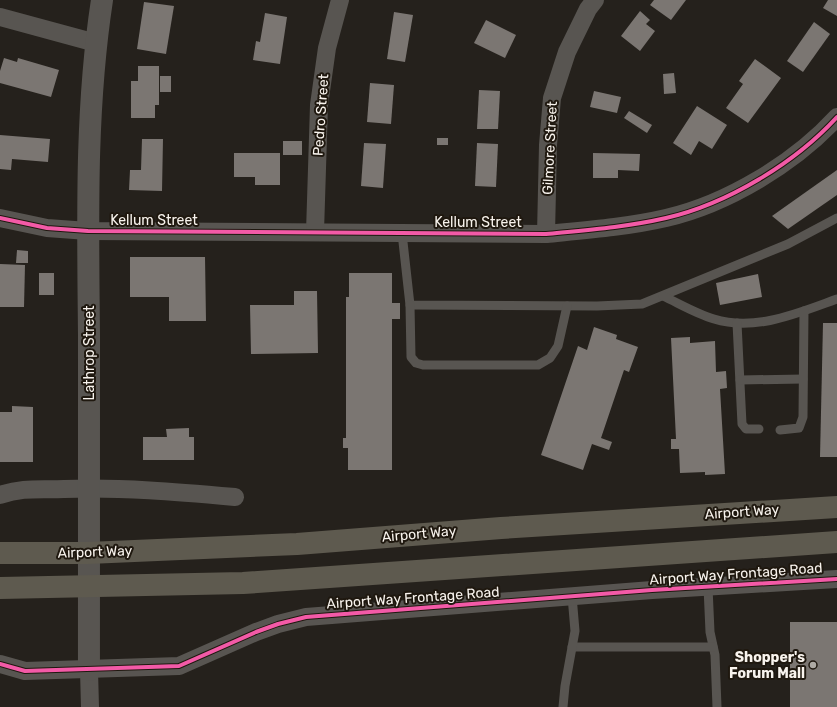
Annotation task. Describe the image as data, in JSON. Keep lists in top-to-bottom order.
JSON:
{
  "streets": {
    "main road": ["Airport Way"],
    "street": [
      "Pedro Street",
      "Gilmore Street",
      "Kellum Street",
      "Lathrop Street",
      "Airport Way Frontage Road"
    ]
  },
  "crossings": [
    ["Pedro Street", "Kellum Street"],
    ["Gilmore Street", "Kellum Street"],
    ["Kellum Street", "Lathrop Street"],
    ["Lathrop Street", "Airport Way"],
    ["Lathrop Street", "Airport Way Frontage Road"]
  ],
  "places": ["Shopper's Forum Mall"]
}
